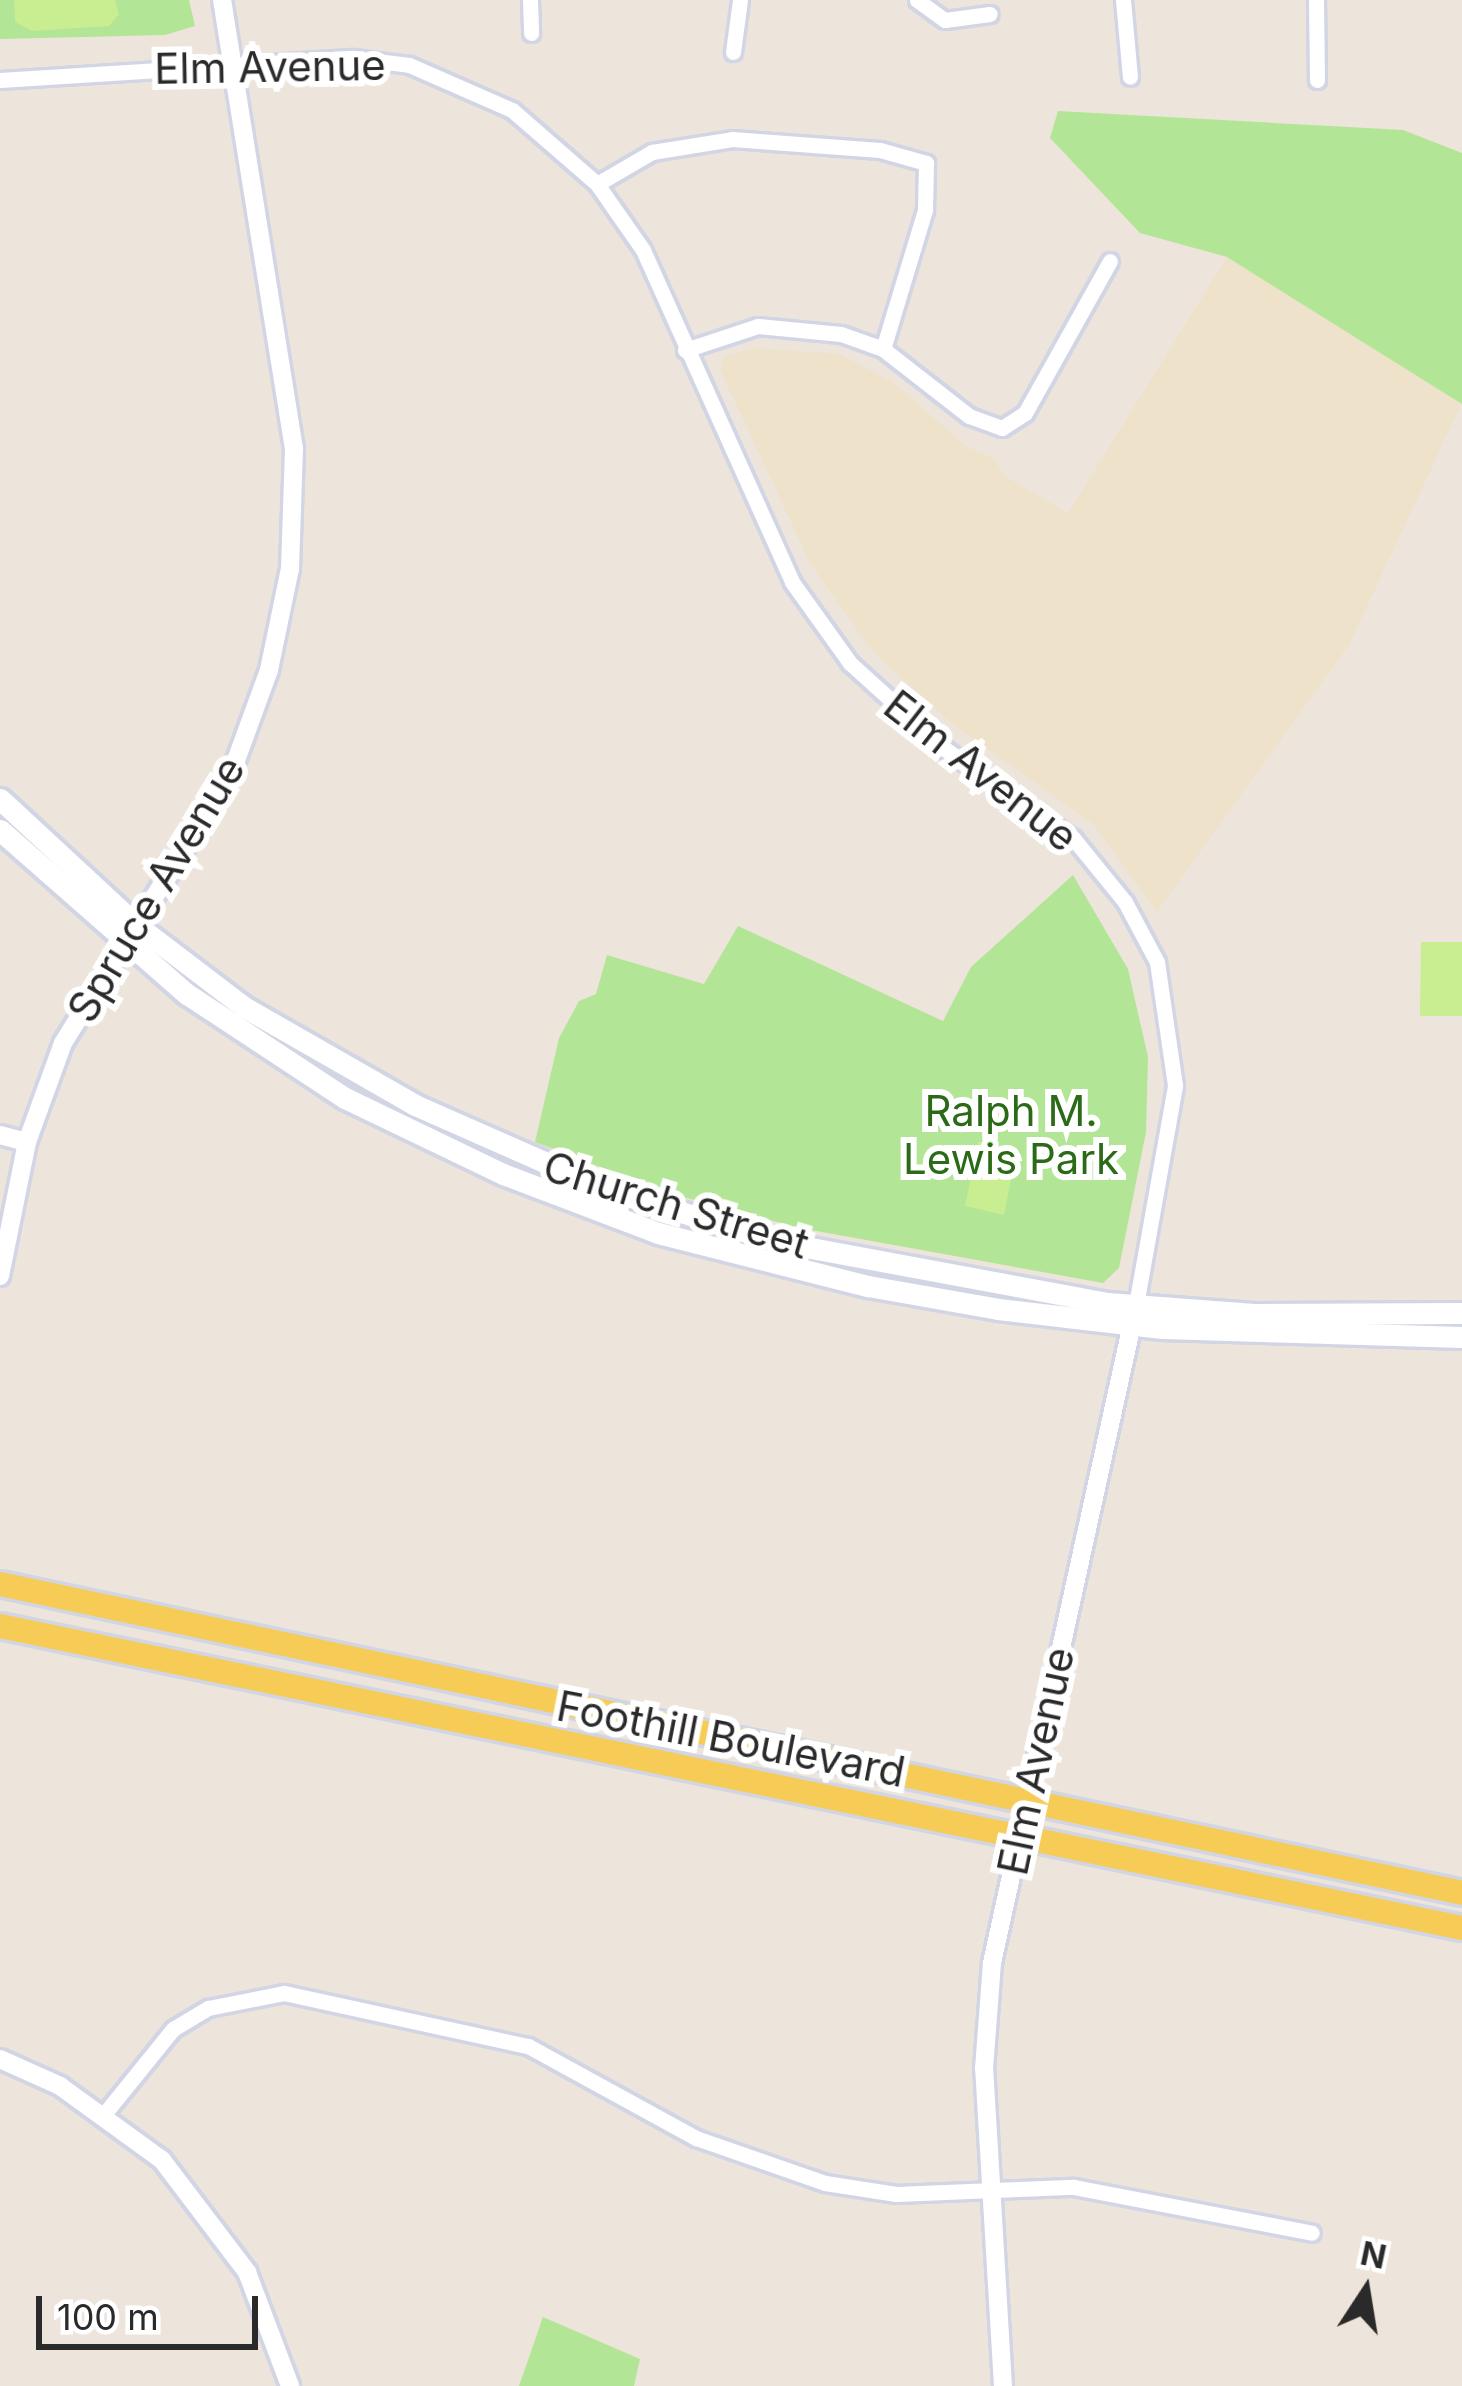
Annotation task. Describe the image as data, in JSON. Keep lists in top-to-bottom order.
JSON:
{
  "streets": {
    "main road": ["Church Street", "Foothill Boulevard"],
    "street": ["Elm Avenue", "Spruce Avenue"]
  },
  "crossings": [
    ["Elm Avenue", "Spruce Avenue"],
    ["Elm Avenue", "Church Street"],
    ["Elm Avenue", "Foothill Boulevard"],
    ["Spruce Avenue", "Church Street"]
  ],
  "parks": ["Ralph M. Lewis Park"],
  "scale_bar": "100 m",
  "north": "top"
}
